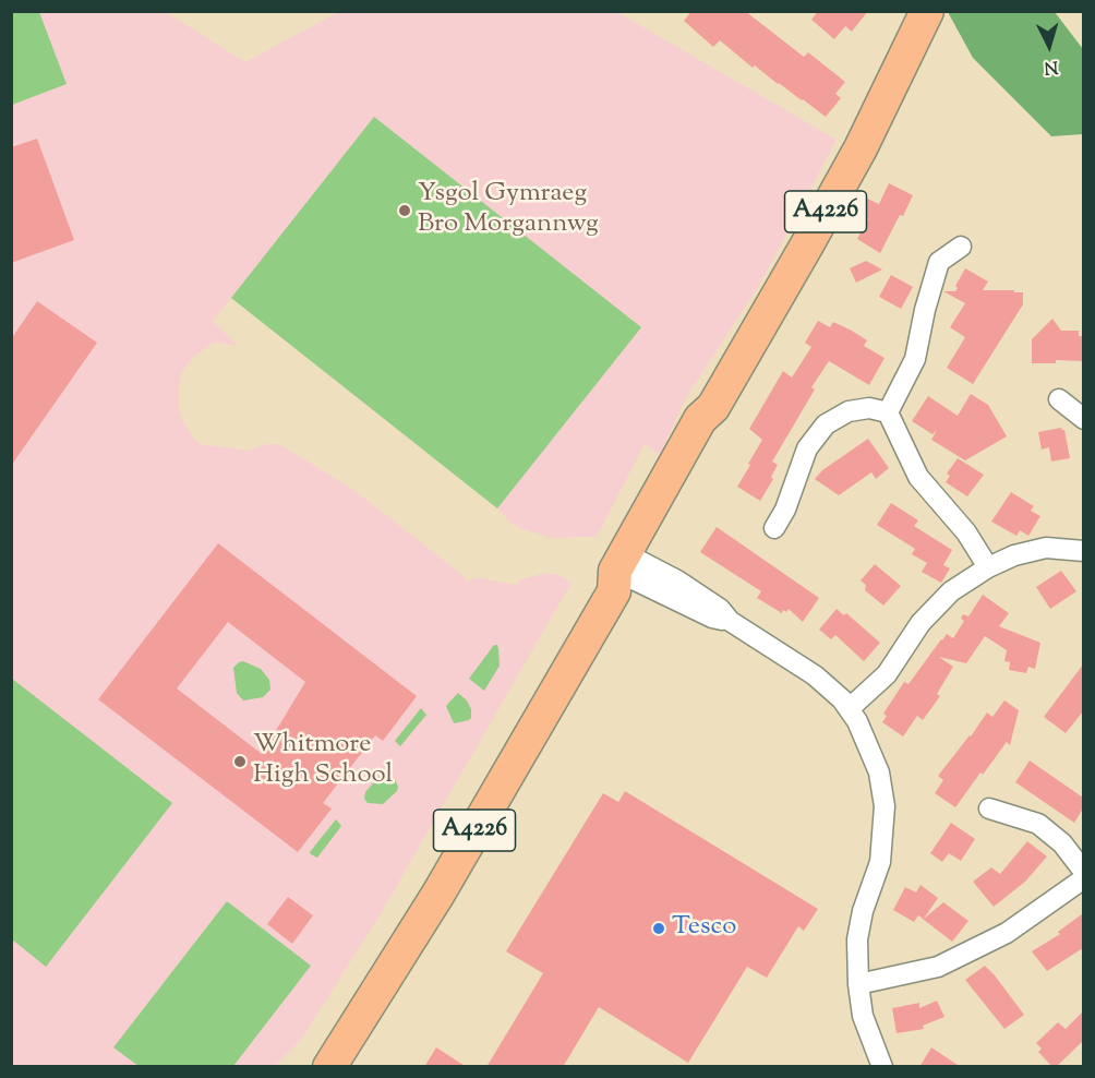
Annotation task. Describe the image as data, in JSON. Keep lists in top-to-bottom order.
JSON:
{
  "streets": {
    "main road": ["A4226"]
  },
  "places": ["Ysgol Gymraeg Bro Morgannwg", "Whitmore High School", "Tesco"],
  "north": "bottom"
}
